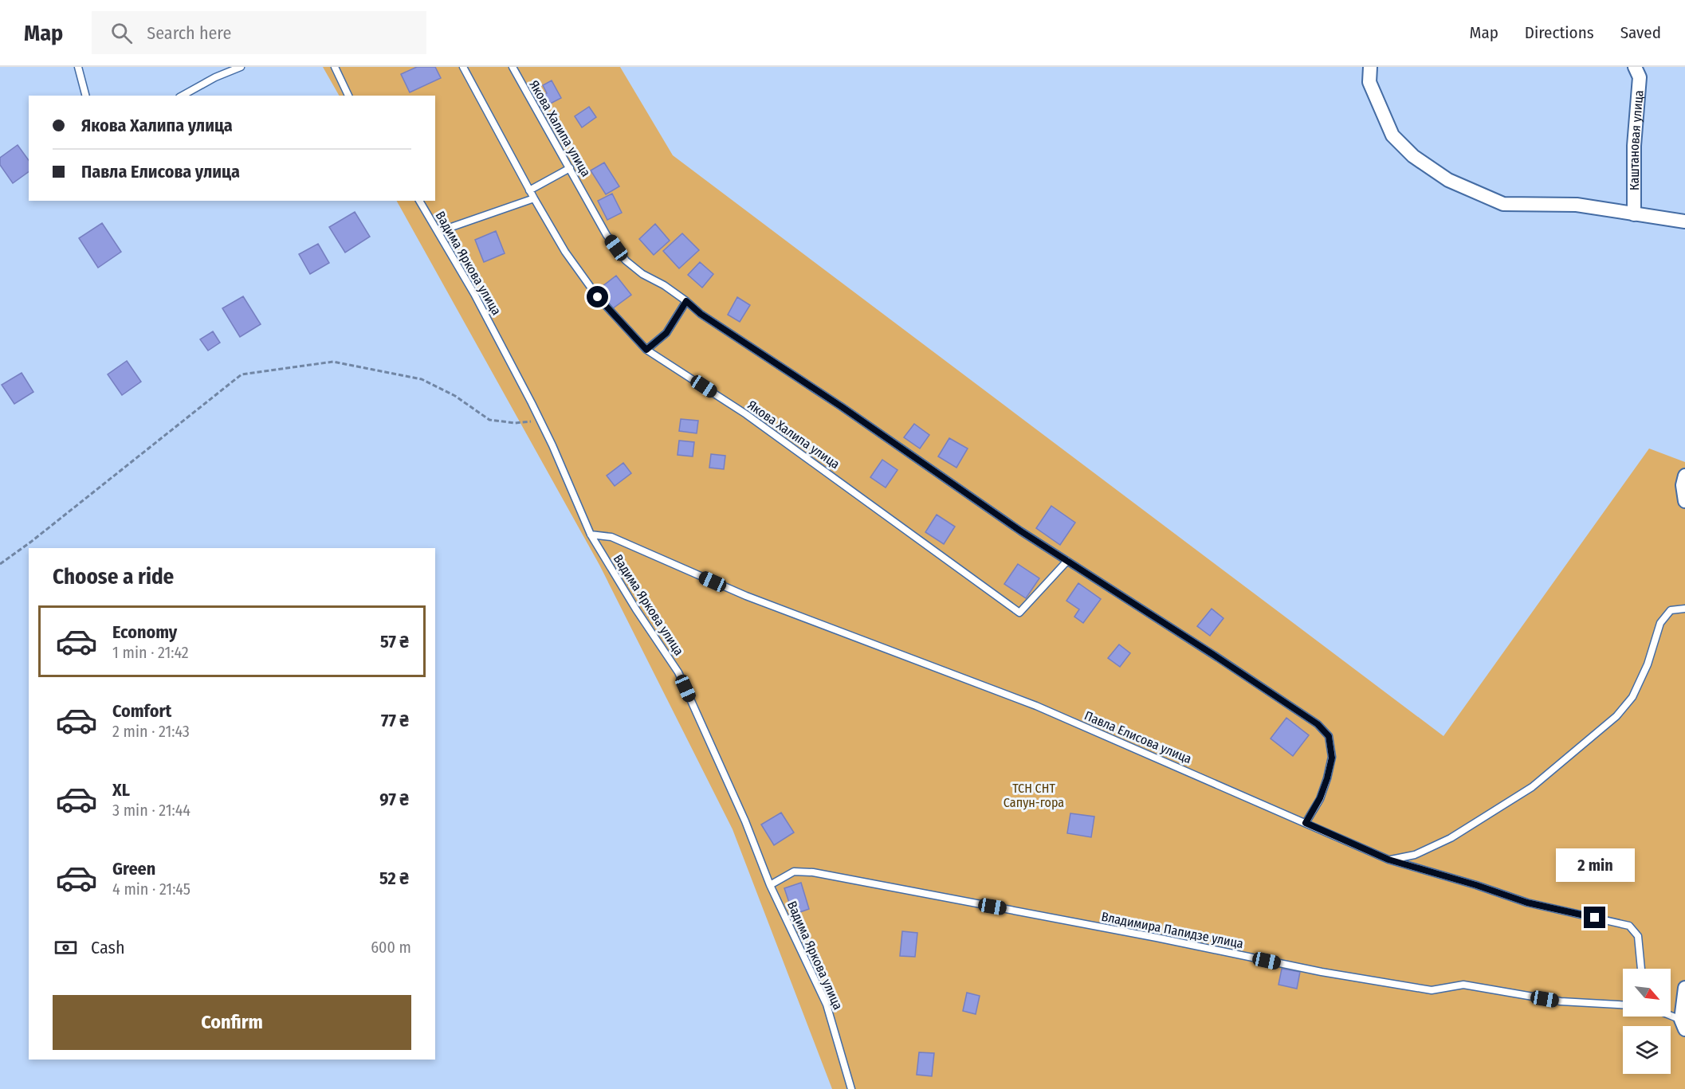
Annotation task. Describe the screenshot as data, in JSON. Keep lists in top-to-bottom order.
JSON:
{
  "streets": {
    "street": ["Каштановая улица"],
    "lane": [
      "Якова Халипа улица",
      "Вадима Яркова улица",
      "Павла Елисова улица",
      "Владимира Папидзе улица"
    ]
  },
  "crossings": [
    ["Якова Халипа улица", "Павла Елисова улица"],
    ["Вадима Яркова улица", "Павла Елисова улица"],
    ["Вадима Яркова улица", "Владимира Папидзе улица"]
  ],
  "parks": ["ТСН СНТ Сапун-гора"],
  "north": "bottom right",
  "page": {
    "header": "Map",
    "search": "Search here",
    "nav": ["Map", "Directions", "Saved"],
    "banner": ["Якова Халипа улица", "Павла Елисова улица"],
    "heading": "Choose a ride",
    "list": [
      {
        "name": "Economy",
        "note": "1 min · 21:42",
        "value": "57 ₴"
      },
      {
        "name": "Comfort",
        "note": "2 min · 21:43",
        "value": "77 ₴"
      },
      {
        "name": "XL",
        "note": "3 min · 21:44",
        "value": "97 ₴"
      },
      {
        "name": "Green",
        "note": "4 min · 21:45",
        "value": "52 ₴"
      }
    ],
    "bubble": "2 min",
    "pay": ["Cash", "600 m"],
    "buttons": "Confirm"
  }
}
